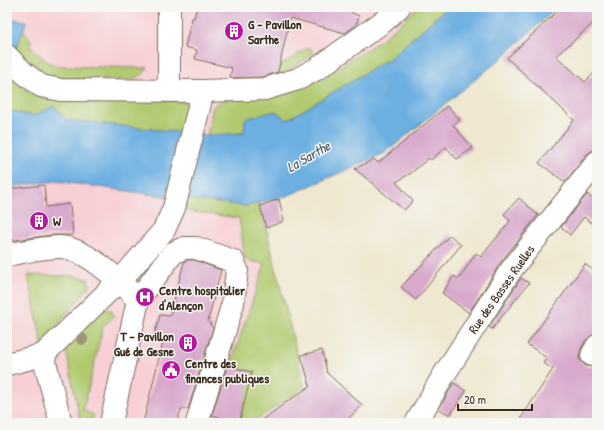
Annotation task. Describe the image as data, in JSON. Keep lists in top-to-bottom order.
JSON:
{
  "streets": {
    "street": ["Rue des Basses Ruelles"]
  },
  "water": ["La Sarthe"],
  "places": {
    "building": ["G - Pavillon Sarthe", "W", "T - Pavillon Gué de Gesne"],
    "hospital": ["Centre hospitalier d'Alençon"],
    "public building": ["Centre des finances publiques"]
  },
  "scale_bar": "20 m"
}
